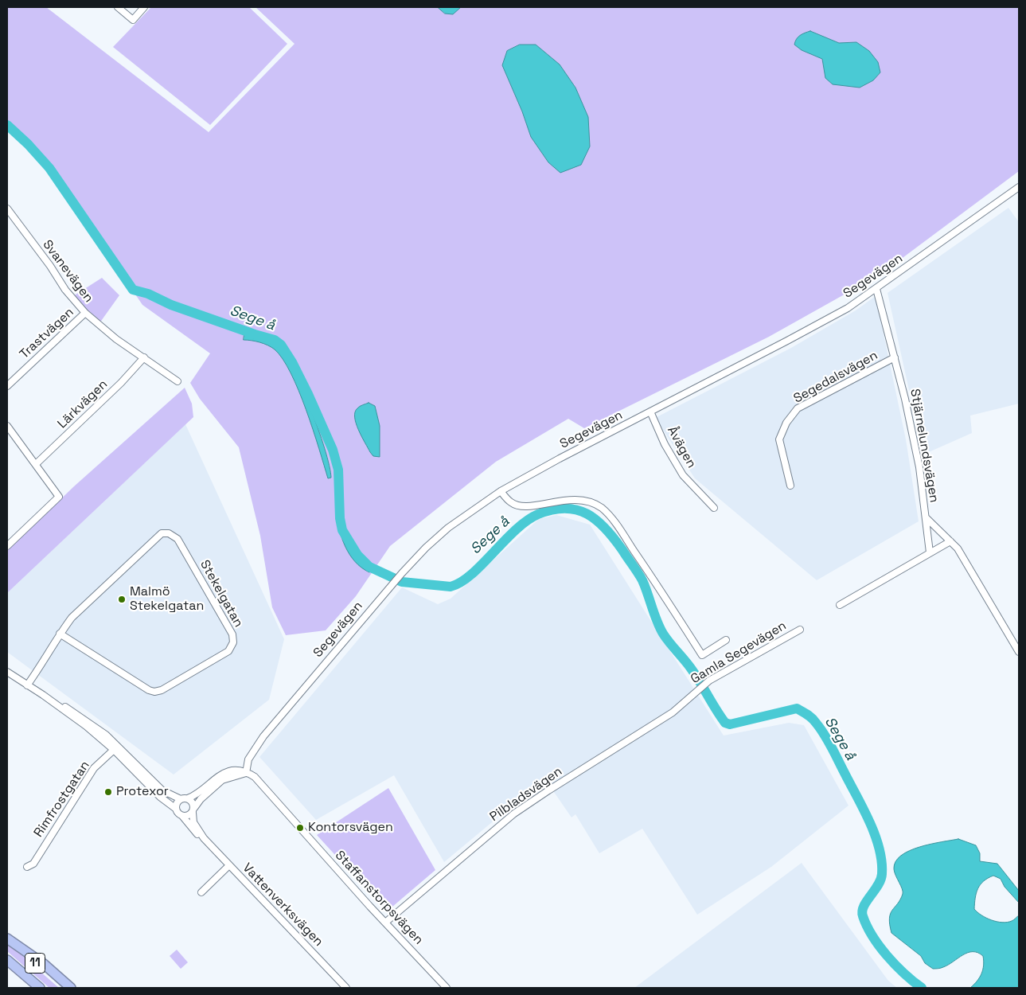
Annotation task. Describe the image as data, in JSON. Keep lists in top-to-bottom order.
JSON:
{
  "streets": {
    "highway": ["11"],
    "street": [
      "Svanevägen",
      "Segevägen",
      "Trastvägen",
      "Segedalsvägen",
      "Lärkvägen",
      "Stjärnelundsvägen",
      "Åvägen",
      "Stekelgatan",
      "Gamla Segevägen",
      "Pilbladsvägen",
      "Rimfrostgatan",
      "Staffanstorpsvägen",
      "Vattenverksvägen"
    ]
  },
  "crossings": [
    ["Svanevägen", "Trastvägen"],
    ["Svanevägen", "Lärkvägen"],
    ["Segevägen", "Stjärnelundsvägen"],
    ["Segevägen", "Åvägen"],
    ["Segevägen", "Staffanstorpsvägen"],
    ["Segedalsvägen", "Stjärnelundsvägen"],
    ["Gamla Segevägen", "Pilbladsvägen"],
    ["Pilbladsvägen", "Staffanstorpsvägen"]
  ],
  "water": ["Sege å"],
  "places": ["Malmö Stekelgatan", "Protexor", "Kontorsvägen"]
}
